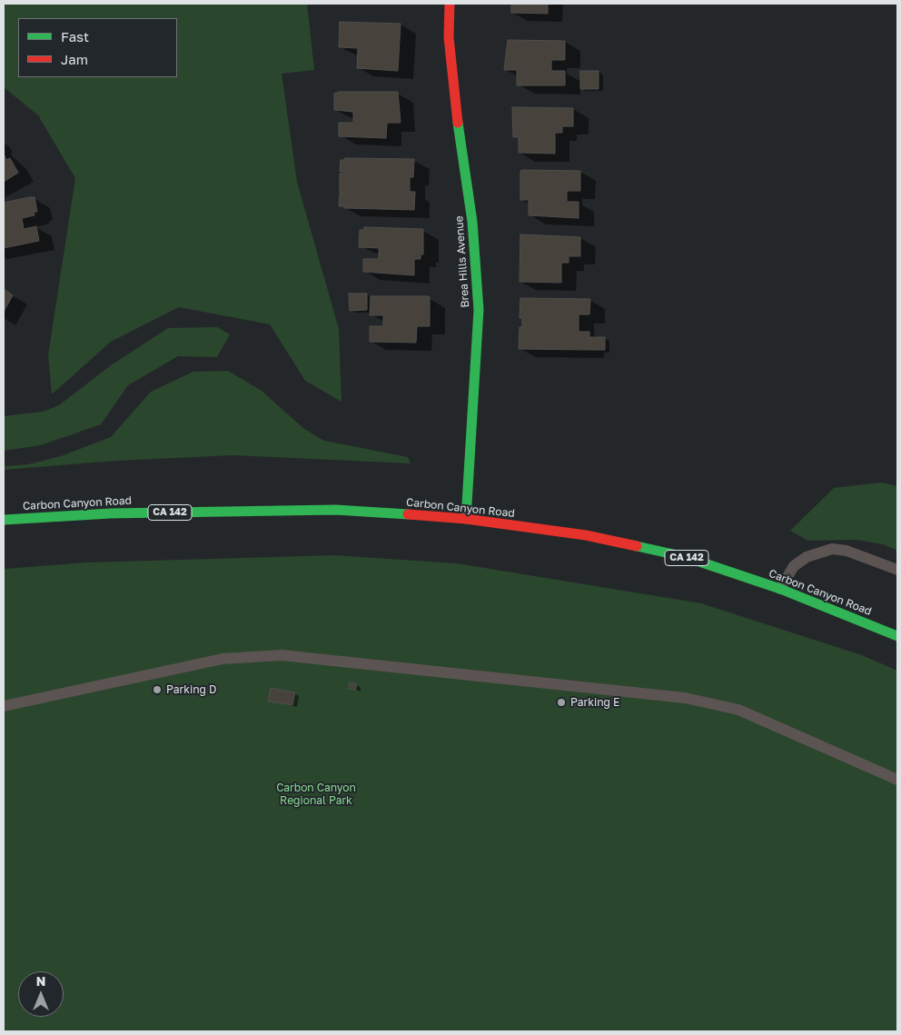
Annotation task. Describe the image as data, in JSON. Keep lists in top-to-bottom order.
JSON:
{
  "streets": {
    "main road": ["Brea Hills Avenue", "Carbon Canyon Road", "CA 142"]
  },
  "crossings": [
    ["Brea Hills Avenue", "Carbon Canyon Road"]
  ],
  "parks": ["Carbon Canyon Regional Park"],
  "places": ["Parking D", "Parking E"],
  "legend": ["Fast", "Jam"],
  "north": "top"
}
